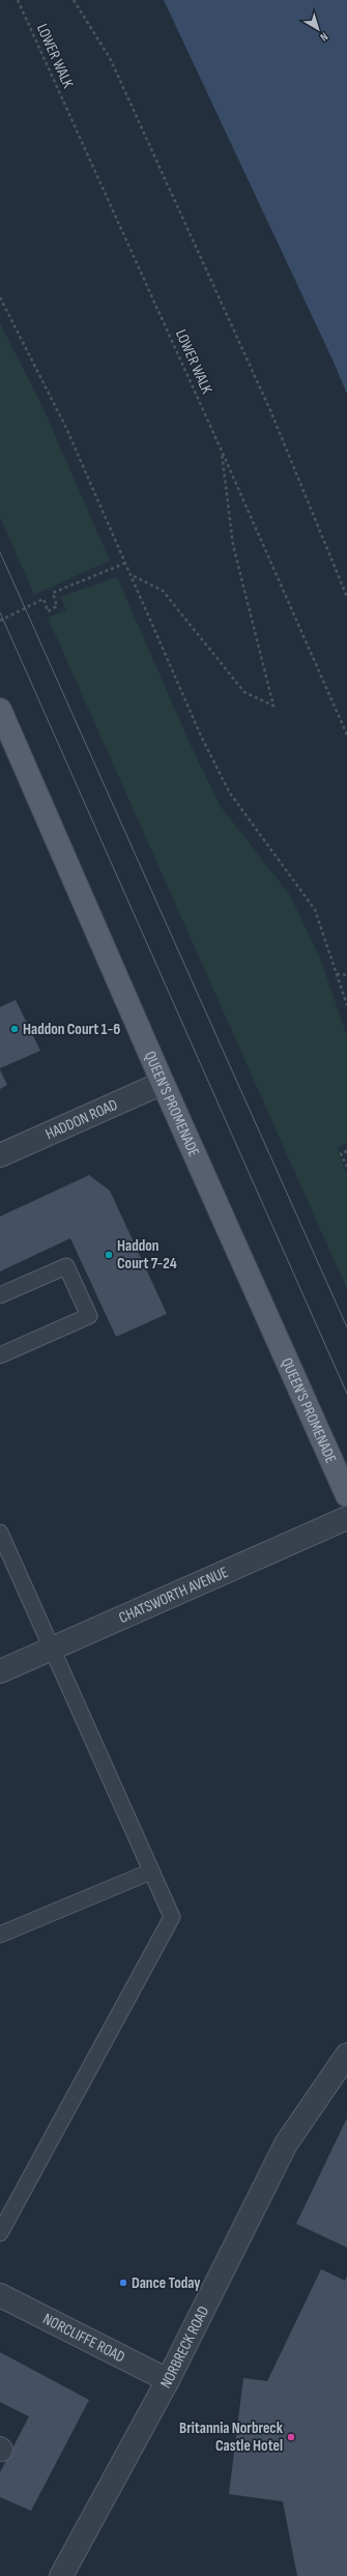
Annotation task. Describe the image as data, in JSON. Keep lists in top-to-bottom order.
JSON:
{
  "streets": {
    "main road": ["QUEEN'S PROMENADE"],
    "street": [
      "HADDON ROAD",
      "CHATSWORTH AVENUE",
      "NORCLIFFE ROAD",
      "NORBRECK ROAD"
    ],
    "path": ["LOWER WALK"]
  },
  "crossings": [
    ["QUEEN'S PROMENADE", "HADDON ROAD"],
    ["NORCLIFFE ROAD", "NORBRECK ROAD"]
  ],
  "places": [
    "Haddon Court 1-6",
    "Haddon Court 7-24",
    "Dance Today",
    "Britannia Norbreck Castle Hotel"
  ],
  "north": "bottom right"
}
